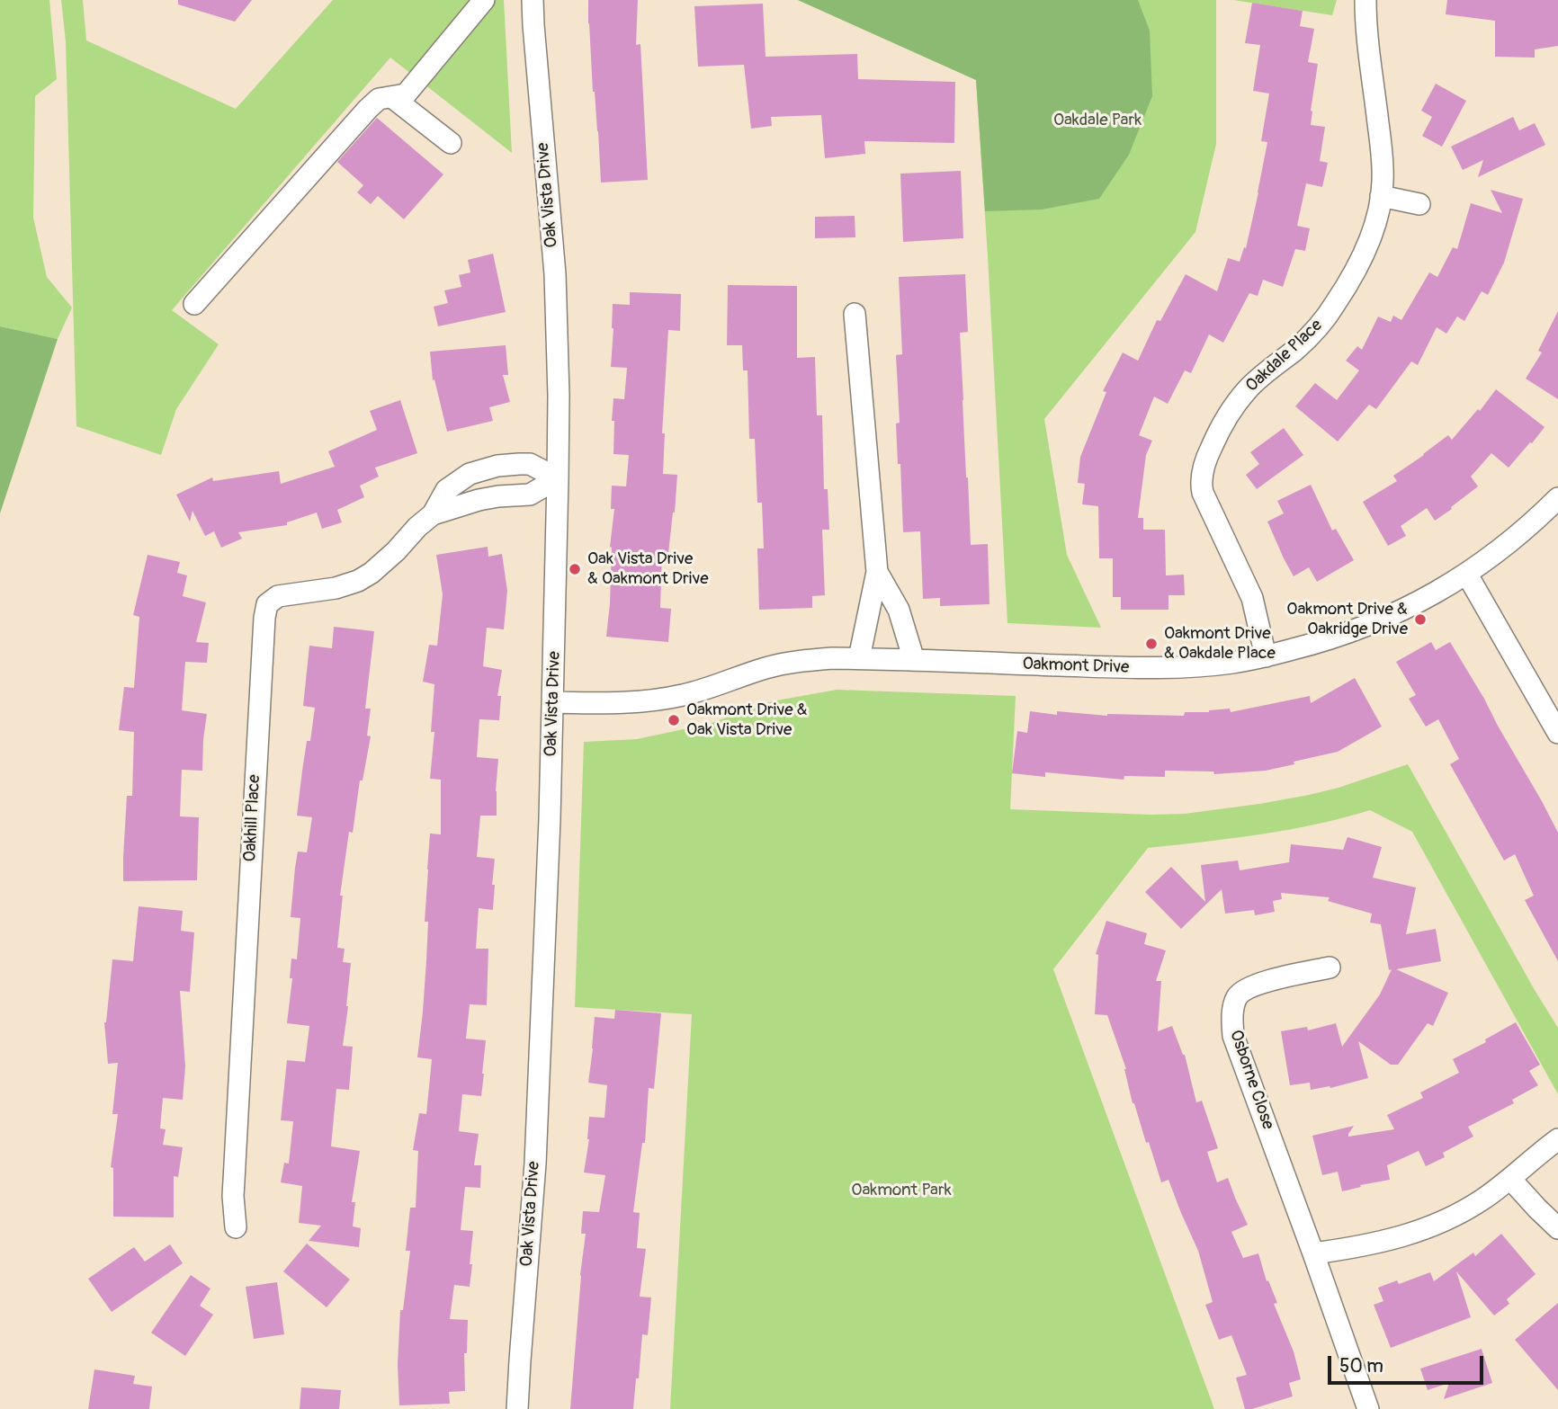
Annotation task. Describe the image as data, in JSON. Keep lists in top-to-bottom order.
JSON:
{
  "streets": {
    "street": [
      "Oak Vista Drive",
      "Oakdale Place",
      "Oakmont Drive",
      "Oakhill Place",
      "Osborne Close"
    ]
  },
  "crossings": [
    ["Oak Vista Drive", "Oakmont Drive"],
    ["Oak Vista Drive", "Oakhill Place"],
    ["Oakdale Place", "Oakmont Drive"]
  ],
  "parks": ["Oakdale Park", "Oakmont Park"],
  "places": [
    "Oak Vista Drive & Oakmont Drive",
    "Oakmont Drive & Oakridge Drive",
    "Oakmont Drive & Oakdale Place",
    "Oakmont Drive & Oak Vista Drive"
  ],
  "scale_bar": "50 m"
}
